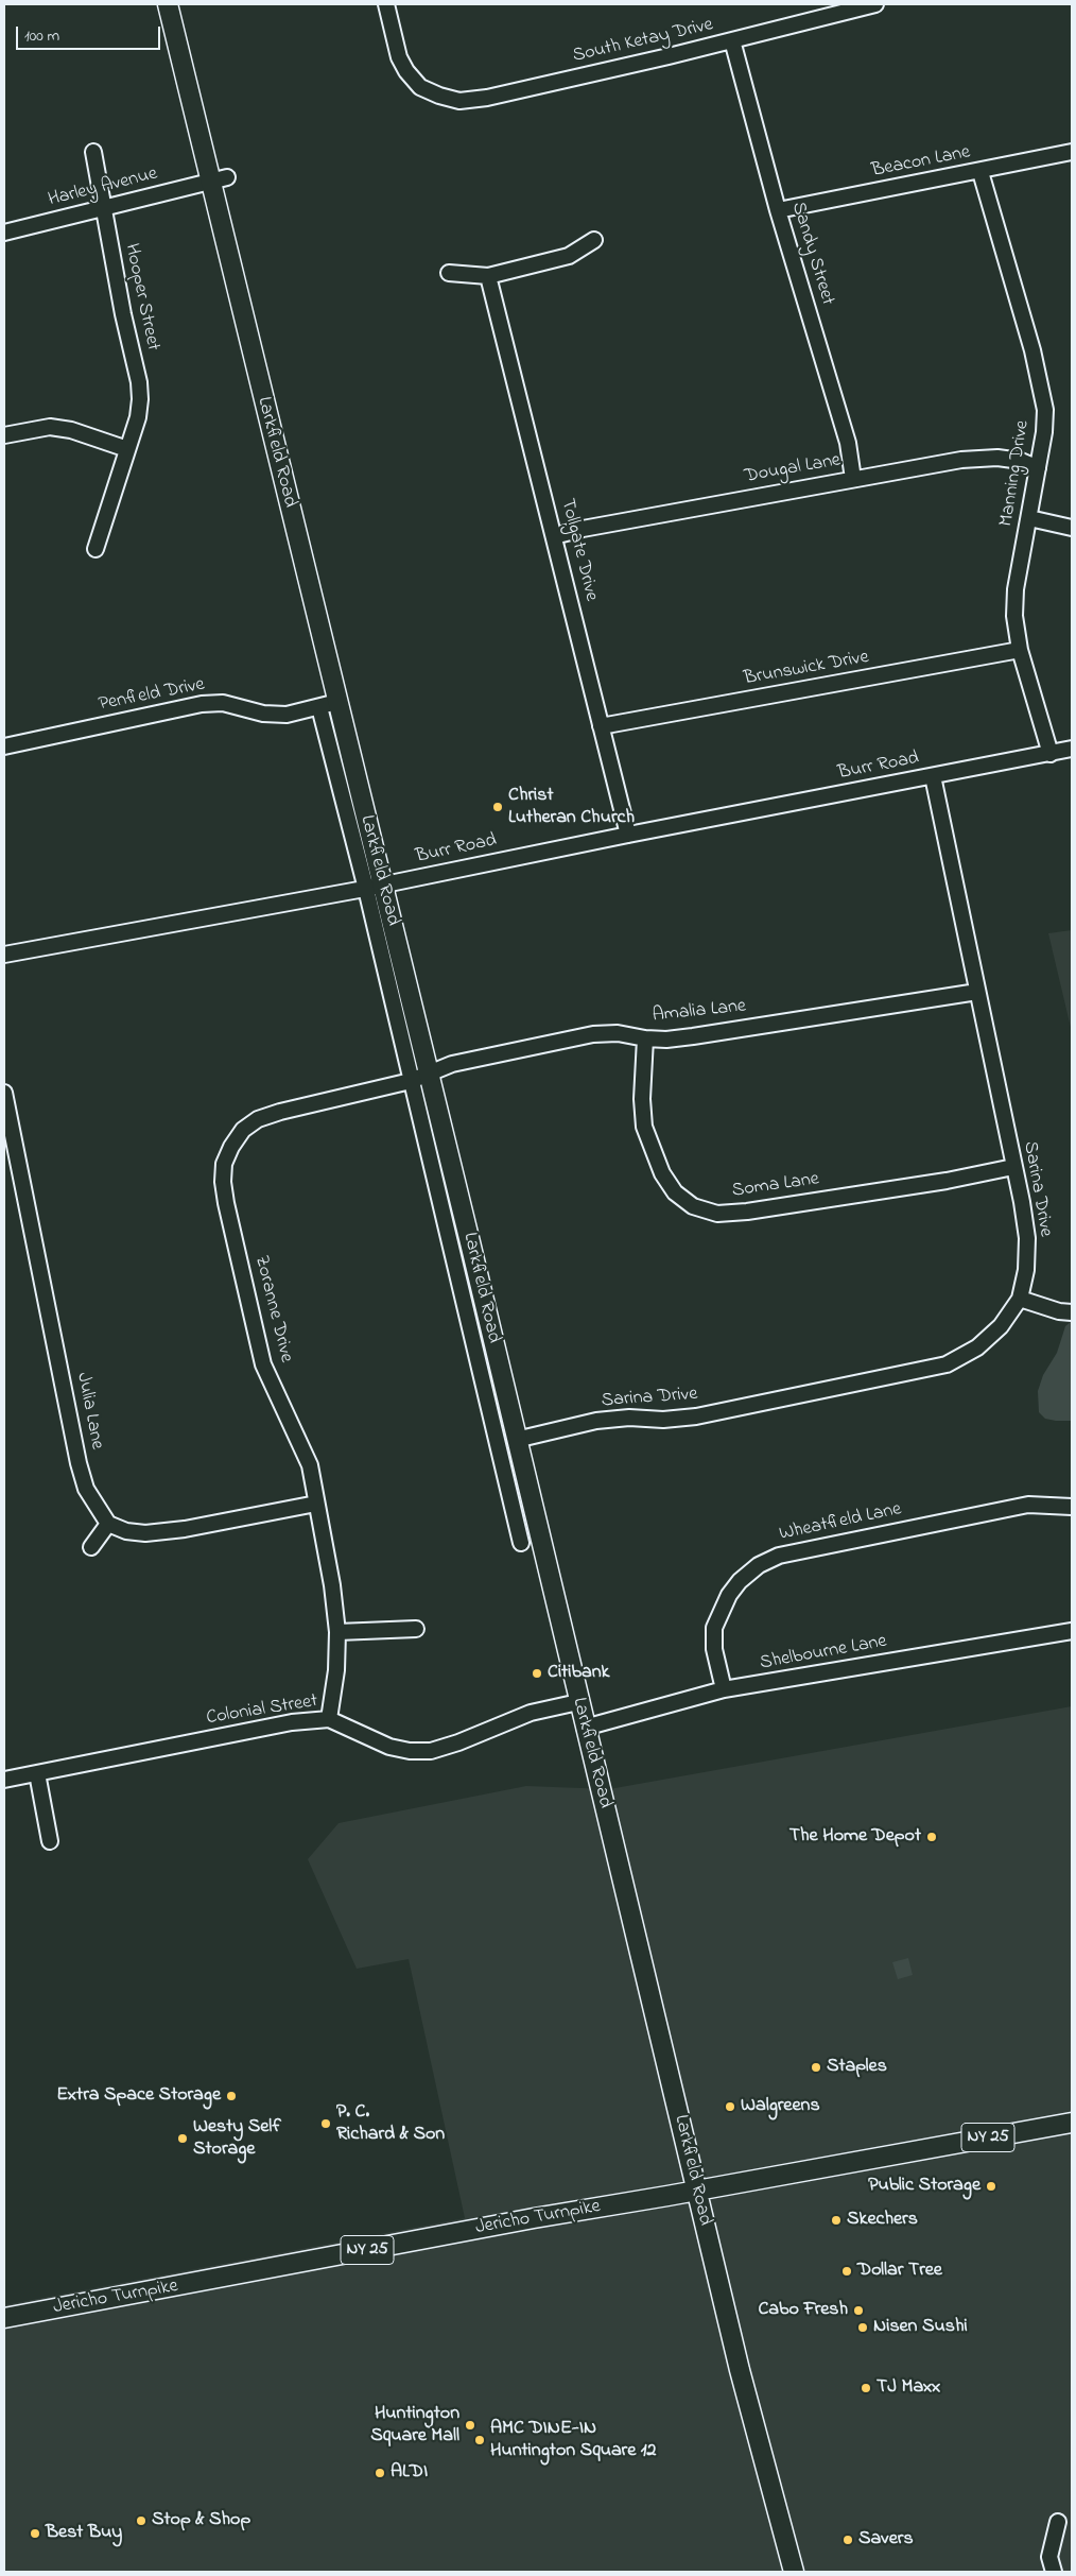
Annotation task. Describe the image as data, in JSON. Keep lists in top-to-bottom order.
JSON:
{
  "streets": {
    "main road": ["Larkfield Road", "NY 25", "Jericho Turnpike"],
    "street": [
      "South Ketay Drive",
      "Beacon Lane",
      "Harley Avenue",
      "Sandy Street",
      "Hooper Street",
      "Dougal Lane",
      "Manning Drive",
      "Tollgate Drive",
      "Brunswick Drive",
      "Penfield Drive",
      "Burr Road",
      "Amalia Lane",
      "Soma Lane",
      "Sarina Drive",
      "Zoranne Drive",
      "Julia Lane",
      "Wheatfield Lane",
      "Shelbourne Lane",
      "Colonial Street"
    ]
  },
  "crossings": [
    ["South Ketay Drive", "Sandy Street"],
    ["Beacon Lane", "Sandy Street"],
    ["Beacon Lane", "Manning Drive"],
    ["Harley Avenue", "Hooper Street"],
    ["Harley Avenue", "Larkfield Road"],
    ["Sandy Street", "Dougal Lane"],
    ["Larkfield Road", "Penfield Drive"],
    ["Larkfield Road", "Burr Road"],
    ["Larkfield Road", "Amalia Lane"],
    ["Larkfield Road", "Sarina Drive"],
    ["Larkfield Road", "Zoranne Drive"],
    ["Larkfield Road", "Shelbourne Lane"],
    ["Larkfield Road", "Colonial Street"],
    ["Larkfield Road", "Jericho Turnpike"],
    ["Dougal Lane", "Manning Drive"],
    ["Dougal Lane", "Tollgate Drive"],
    ["Manning Drive", "Brunswick Drive"],
    ["Manning Drive", "Burr Road"],
    ["Tollgate Drive", "Brunswick Drive"],
    ["Tollgate Drive", "Burr Road"],
    ["Burr Road", "Sarina Drive"],
    ["Amalia Lane", "Soma Lane"],
    ["Amalia Lane", "Sarina Drive"],
    ["Amalia Lane", "Zoranne Drive"],
    ["Soma Lane", "Sarina Drive"],
    ["Zoranne Drive", "Colonial Street"],
    ["Wheatfield Lane", "Shelbourne Lane"]
  ],
  "places": [
    "Christ Lutheran Church",
    "Citibank",
    "The Home Depot",
    "Staples",
    "Extra Space Storage",
    "Walgreens",
    "P. C. Richard & Son",
    "Westy Self Storage",
    "Public Storage",
    "Skechers",
    "Dollar Tree",
    "Cabo Fresh",
    "Nisen Sushi",
    "TJ Maxx",
    "Huntington Square Mall",
    "AMC DINE-IN Huntington Square 12",
    "ALDI",
    "Stop & Shop",
    "Best Buy",
    "Savers"
  ],
  "scale_bar": "100 m"
}
